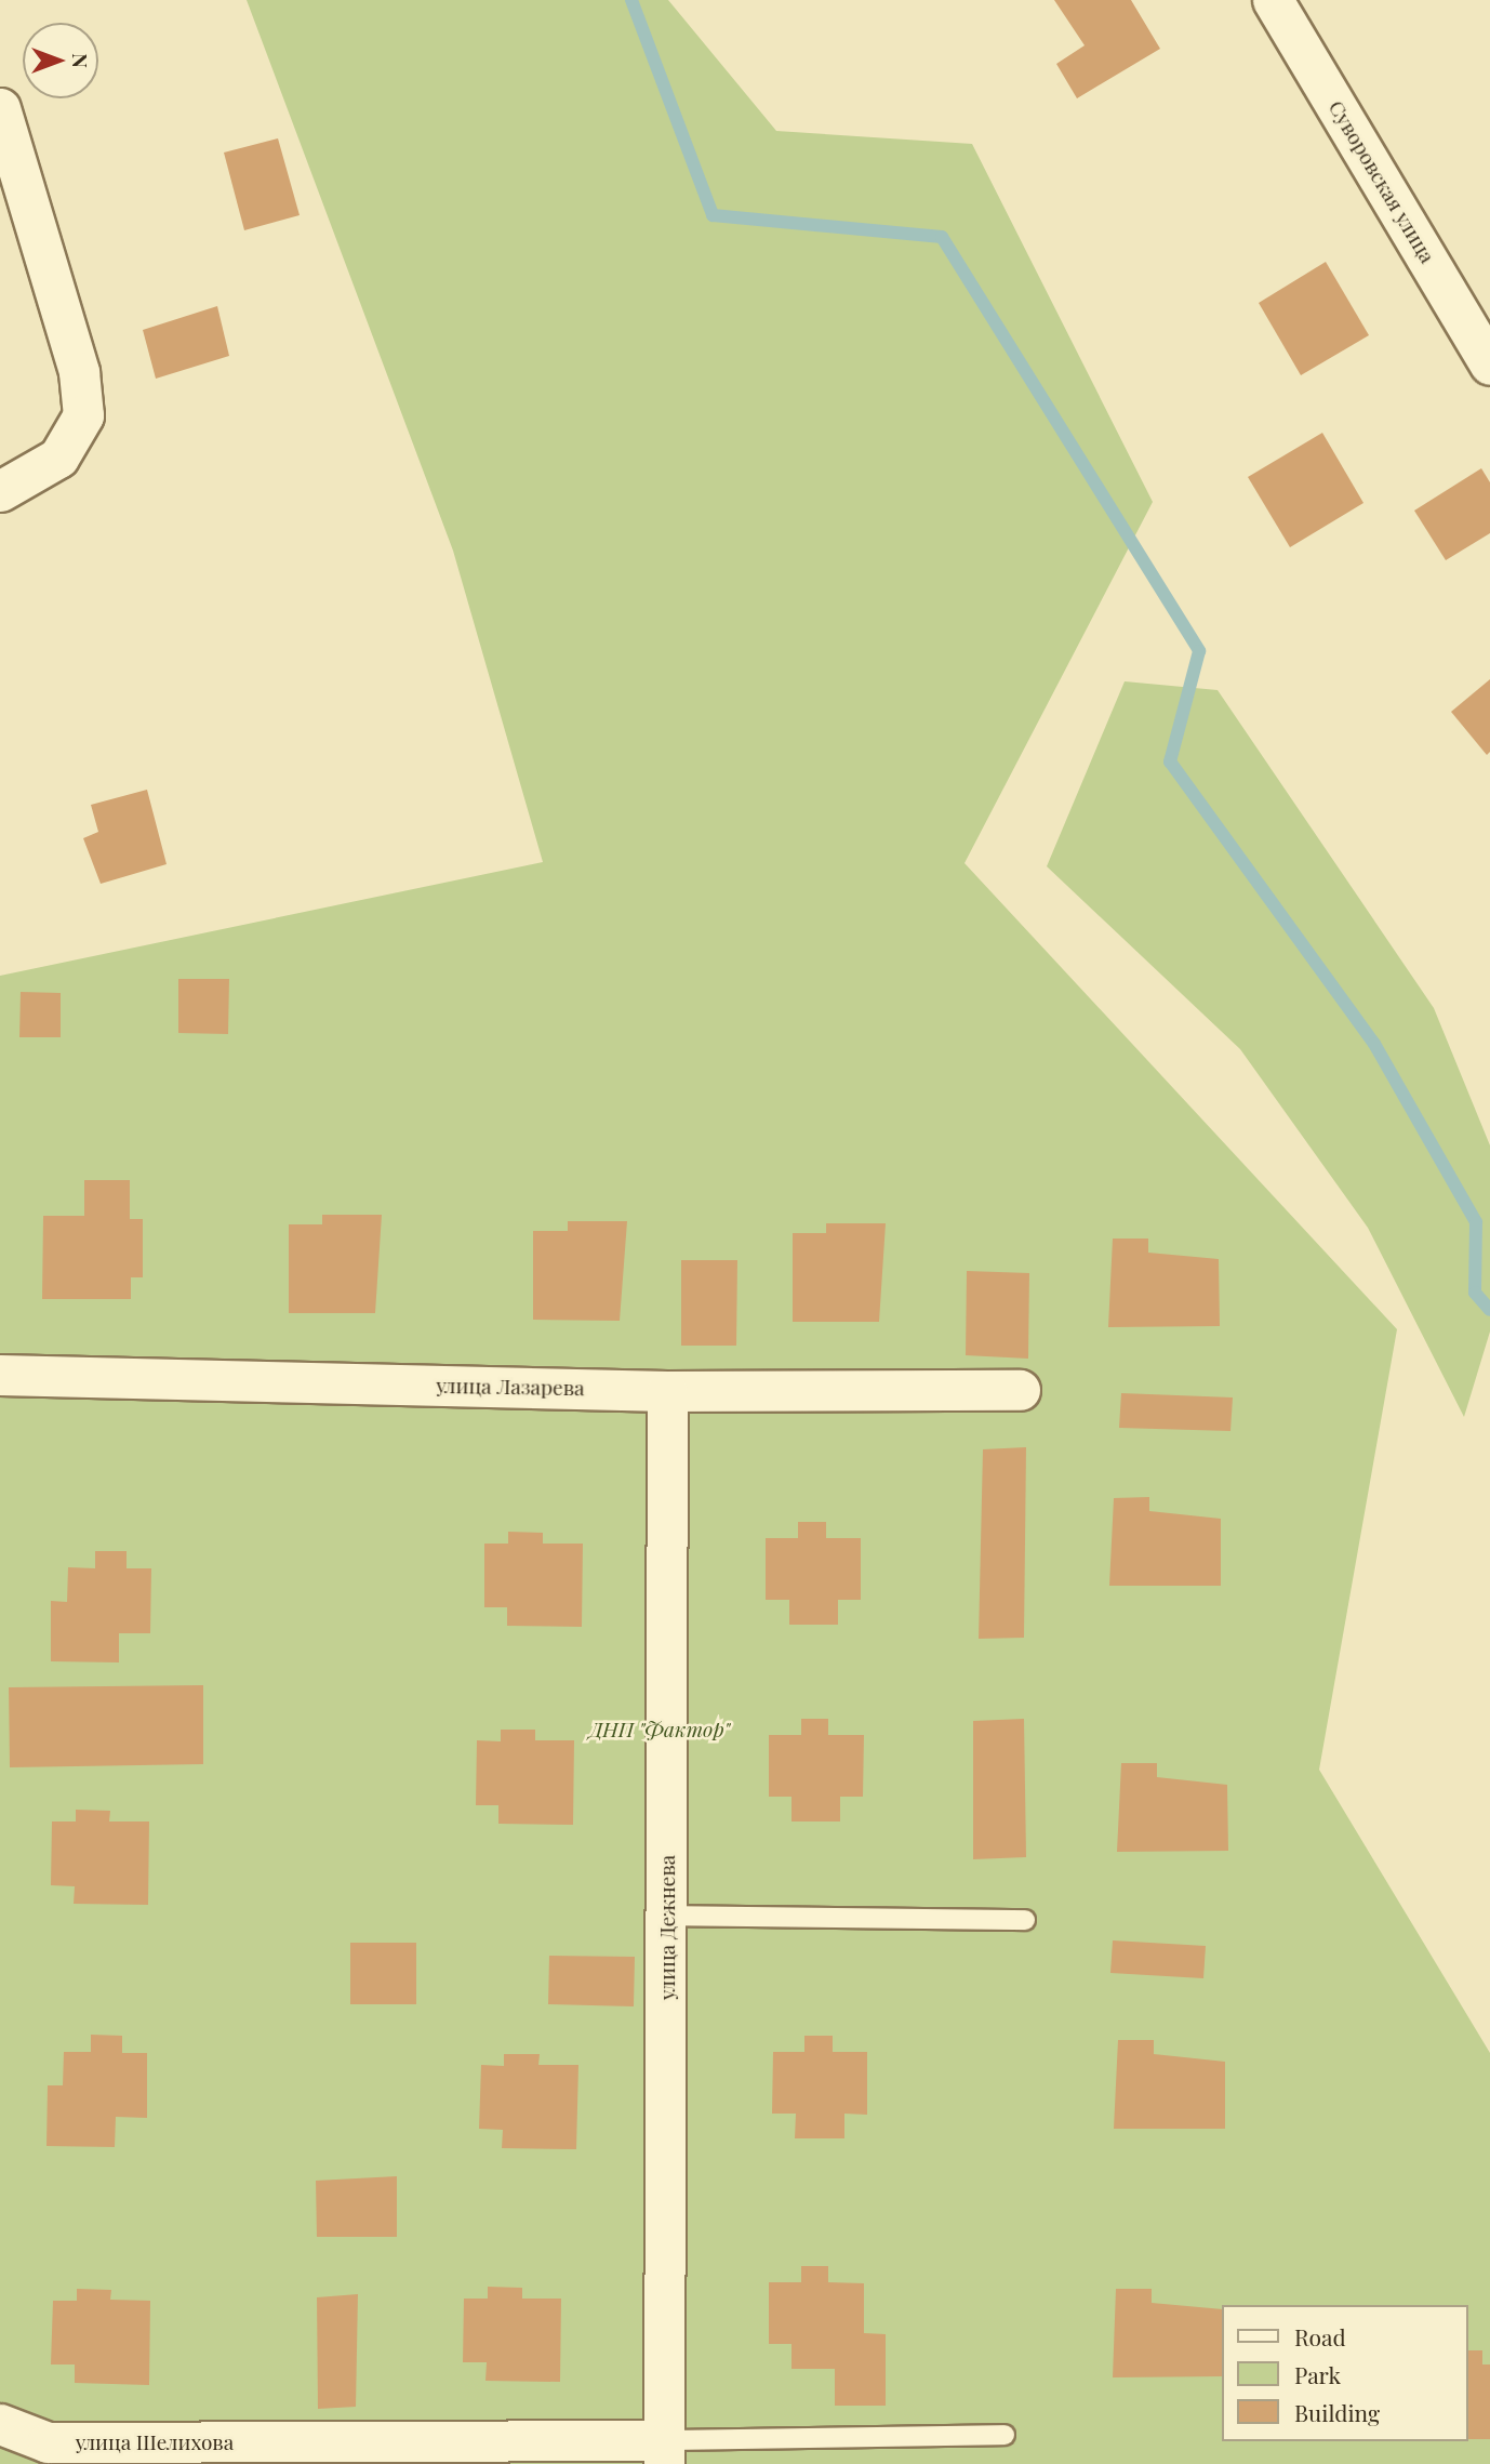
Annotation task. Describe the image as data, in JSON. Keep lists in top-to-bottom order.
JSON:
{
  "streets": {
    "street": [
      "Суворовская улица",
      "улица Лазарева",
      "улица Дежнева",
      "улица Шелихова"
    ]
  },
  "crossings": [
    ["улица Лазарева", "улица Дежнева"],
    ["улица Дежнева", "улица Шелихова"]
  ],
  "parks": ["ДНП \"Фактор\""],
  "legend": ["Road", "Park", "Building"],
  "north": "right"
}
